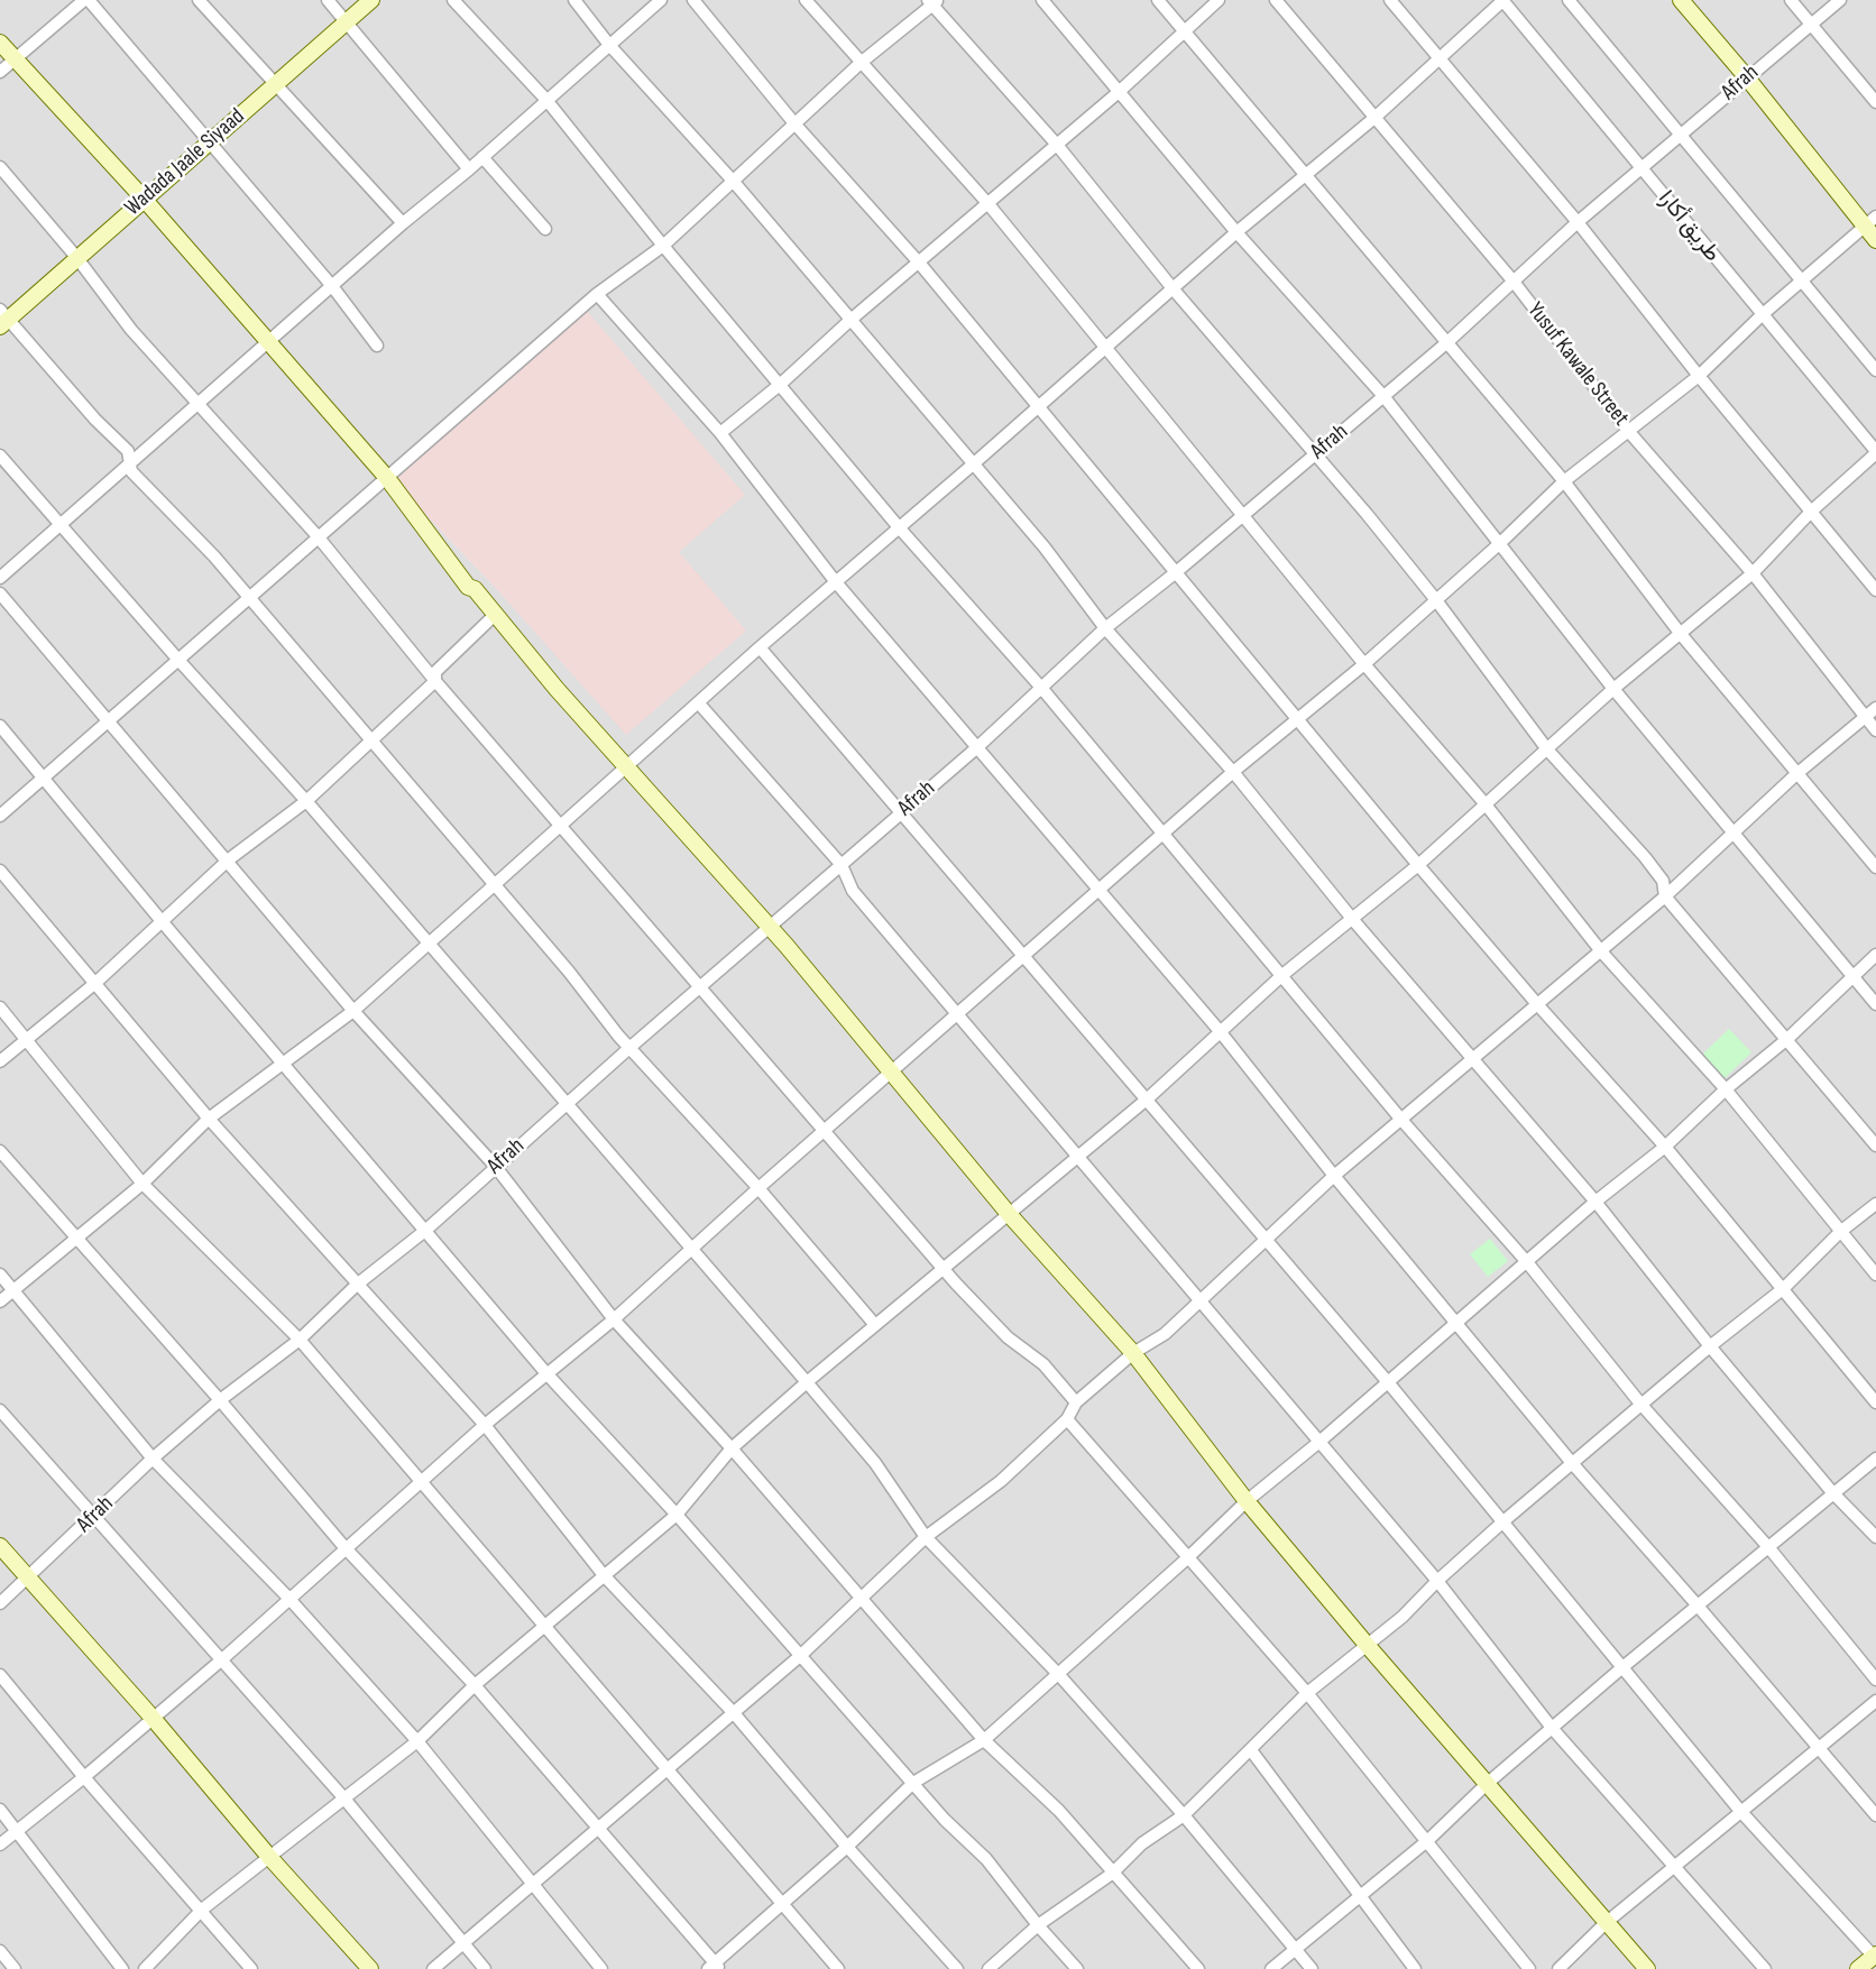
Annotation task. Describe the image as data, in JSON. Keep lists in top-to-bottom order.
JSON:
{
  "streets": {
    "street": [
      "Afrah",
      "Wadada Jaale Siyaad",
      "طريق أكارا",
      "Yusuf Kawale Street"
    ]
  },
  "crossings": [
    ["Afrah", "طريق أكارا"],
    ["Afrah", "Yusuf Kawale Street"]
  ]
}
